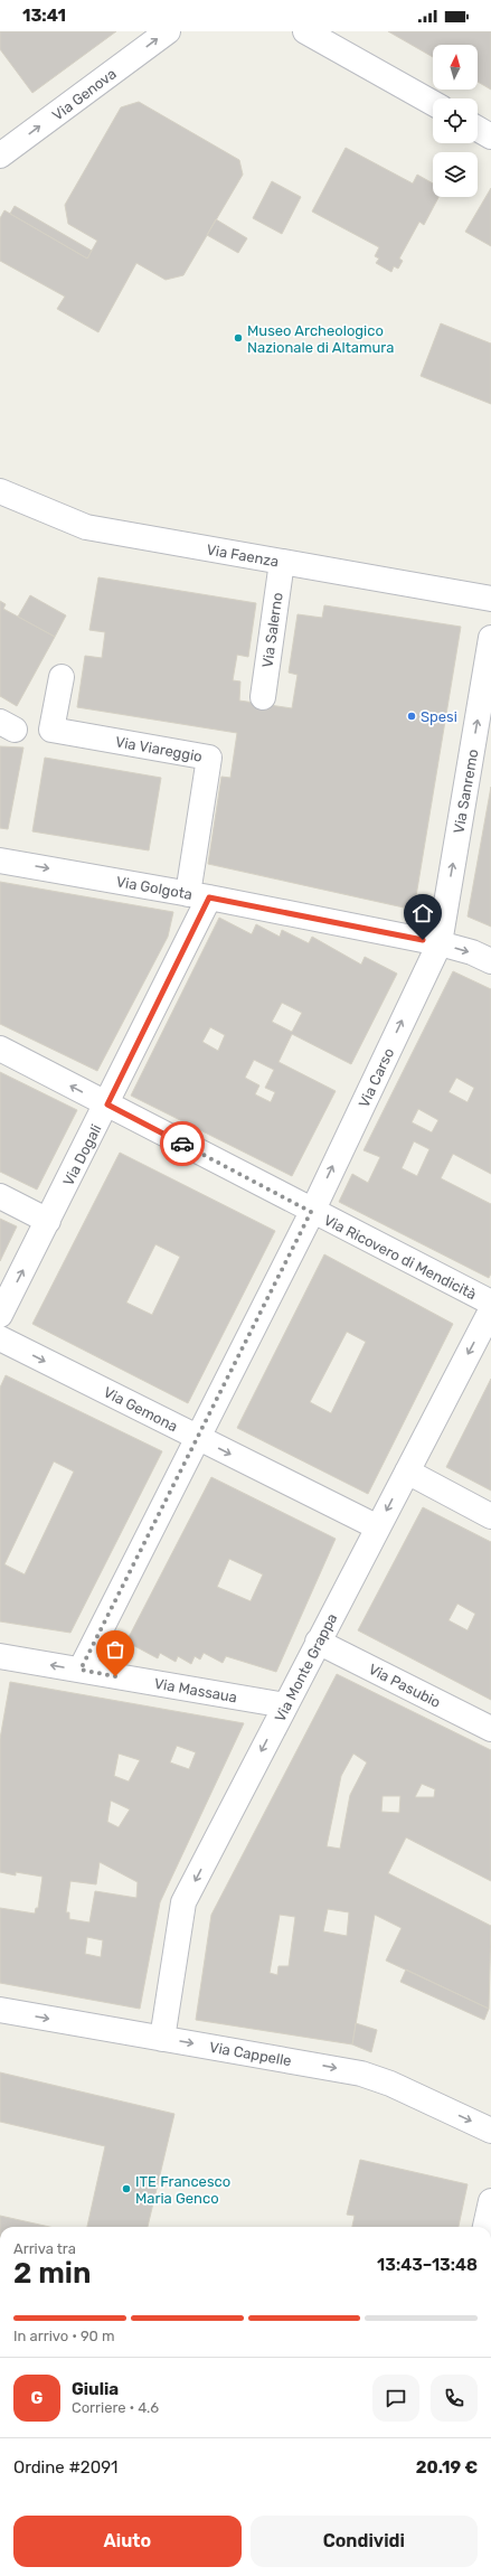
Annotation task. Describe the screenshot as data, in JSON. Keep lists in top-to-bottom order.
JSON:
{
  "streets": {
    "street": [
      "Via Genova",
      "Via Faenza",
      "Via Salerno",
      "Via Viareggio",
      "Via Sanremo",
      "Via Golgota",
      "Via Carso",
      "Via Dogali",
      "Via Ricovero di Mendicità",
      "Via Gemona",
      "Via Monte Grappa",
      "Via Pasubio",
      "Via Massaua",
      "Via Cappelle"
    ]
  },
  "crossings": [
    ["Via Faenza", "Via Salerno"],
    ["Via Viareggio", "Via Golgota"],
    ["Via Viareggio", "Via Dogali"],
    ["Via Sanremo", "Via Golgota"],
    ["Via Sanremo", "Via Carso"],
    ["Via Golgota", "Via Carso"],
    ["Via Golgota", "Via Dogali"],
    ["Via Carso", "Via Ricovero di Mendicità"],
    ["Via Carso", "Via Gemona"],
    ["Via Carso", "Via Massaua"],
    ["Via Dogali", "Via Ricovero di Mendicità"],
    ["Via Gemona", "Via Monte Grappa"],
    ["Via Monte Grappa", "Via Pasubio"],
    ["Via Monte Grappa", "Via Massaua"],
    ["Via Monte Grappa", "Via Cappelle"]
  ],
  "one_way": [
    "Via Genova",
    "Via Sanremo",
    "Via Golgota",
    "Via Carso",
    "Via Gemona",
    "Via Monte Grappa",
    "Via Cappelle"
  ],
  "places": ["Museo Archeologico Nazionale di Altamura", "Spesi", "ITE Francesco Maria Genco"],
  "north": "top",
  "page": {
    "status": "13:41",
    "heading": ["2 min", "Arriva tra", "13:43–13:48"],
    "panel": [
      "Giulia",
      "Corriere · 4.6",
      "Ordine #2091",
      "20.19 €"
    ],
    "bar": "In arrivo · 90 m",
    "round": "G",
    "buttons": ["Aiuto", "Condividi"]
  }
}
